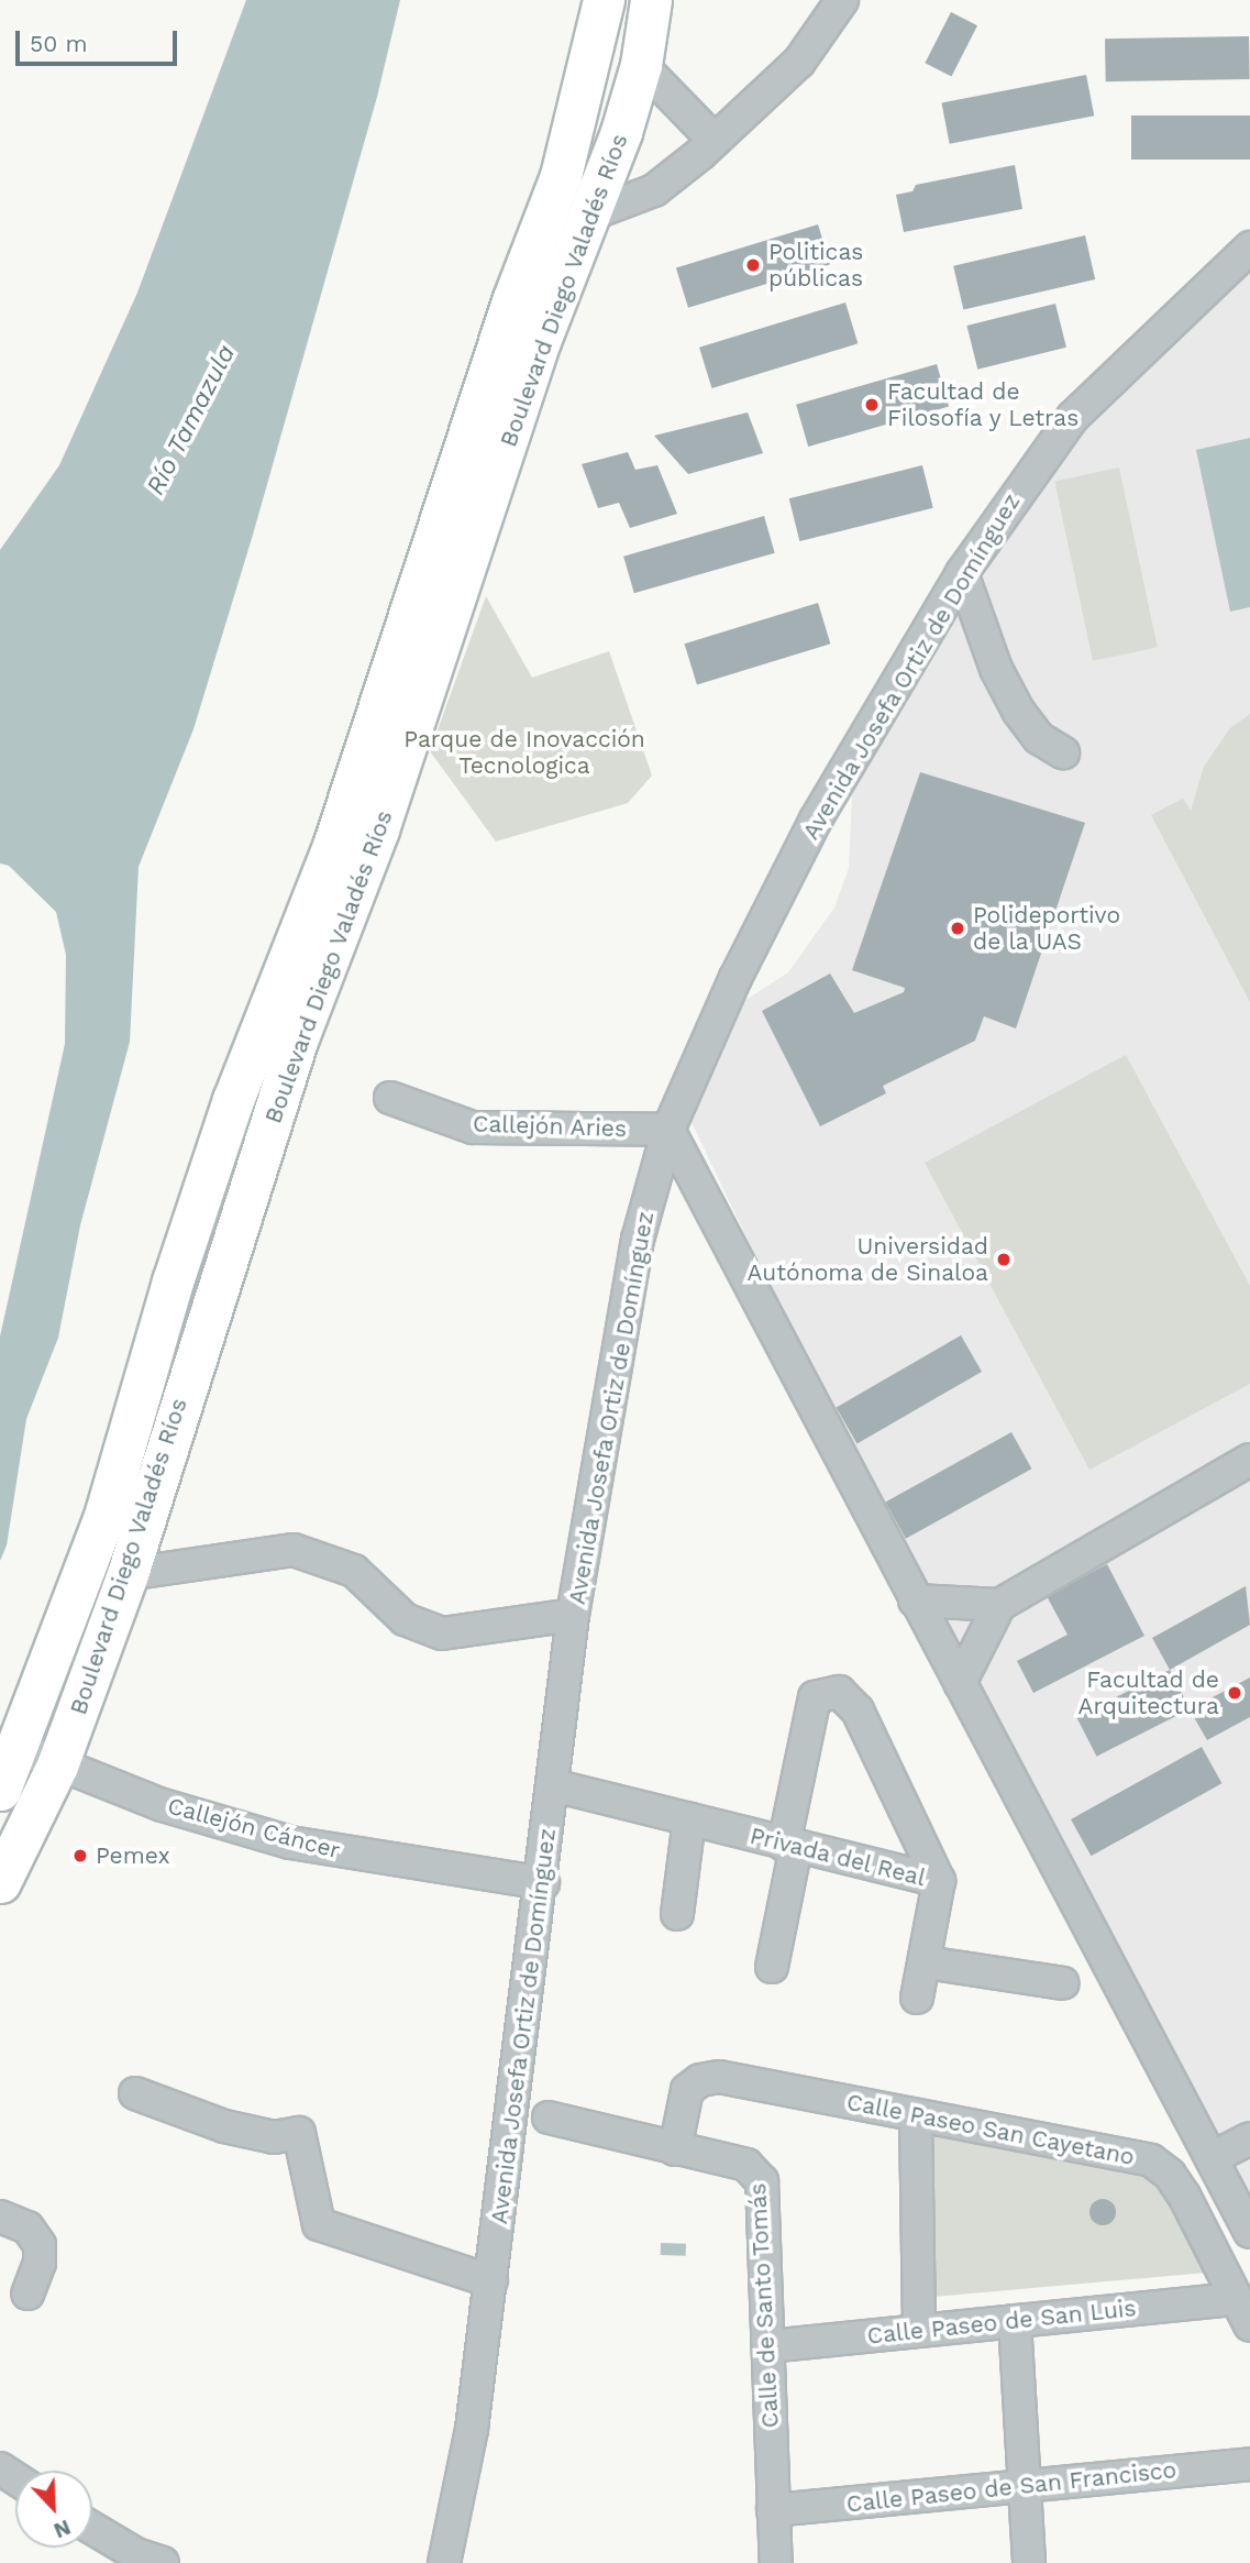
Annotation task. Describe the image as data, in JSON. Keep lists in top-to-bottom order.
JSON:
{
  "streets": {
    "main road": ["Boulevard Diego Valadés Ríos"],
    "street": [
      "Avenida Josefa Ortiz de Domínguez",
      "Callejón Aries",
      "Callejón Cáncer",
      "Privada del Real",
      "Calle Paseo San Cayetano",
      "Calle de Santo Tomás",
      "Calle Paseo de San Luis",
      "Calle Paseo de San Francisco"
    ]
  },
  "crossings": [
    ["Boulevard Diego Valadés Ríos", "Callejón Cáncer"],
    ["Avenida Josefa Ortiz de Domínguez", "Callejón Aries"],
    ["Avenida Josefa Ortiz de Domínguez", "Callejón Cáncer"],
    ["Avenida Josefa Ortiz de Domínguez", "Privada del Real"],
    ["Calle Paseo San Cayetano", "Calle de Santo Tomás"],
    ["Calle Paseo San Cayetano", "Calle Paseo de San Luis"],
    ["Calle de Santo Tomás", "Calle Paseo de San Luis"],
    ["Calle de Santo Tomás", "Calle Paseo de San Francisco"]
  ],
  "water": ["Río Tamazula"],
  "parks": ["Parque de Inovacción Tecnologica"],
  "places": [
    "Politicas públicas",
    "Facultad de Filosofía y Letras",
    "Polideportivo de la UAS",
    "Universidad Autónoma de Sinaloa",
    "Facultad de Arquitectura",
    "Pemex"
  ],
  "scale_bar": "50 m",
  "north": "bottom right"
}
